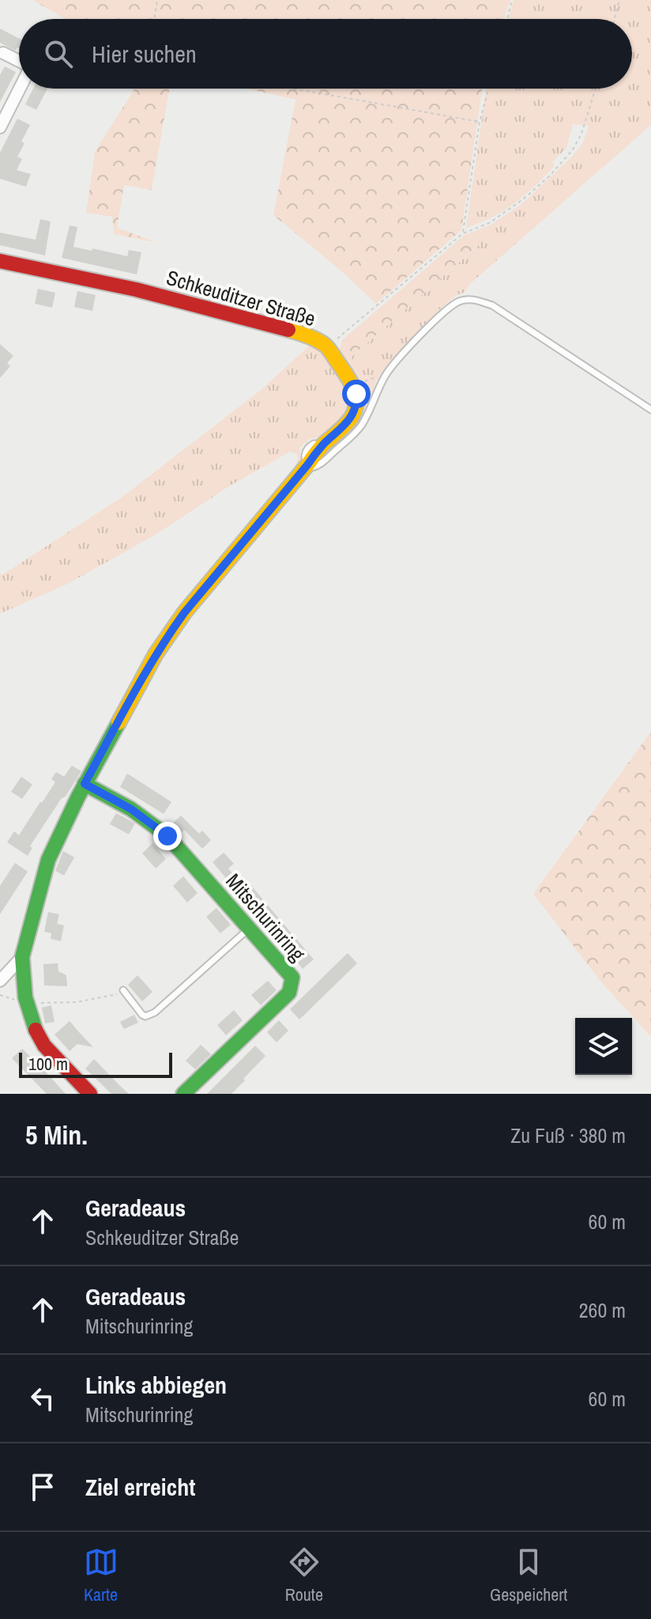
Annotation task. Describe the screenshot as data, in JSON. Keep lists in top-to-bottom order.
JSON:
{
  "streets": {
    "street": ["Schkeuditzer Straße", "Mitschurinring"]
  },
  "scale_bar": "100 m",
  "page": {
    "search": "Hier suchen",
    "scale": "100 m",
    "heading": ["5 Min.", "Zu Fuß · 380 m"],
    "list": [
      ["Geradeaus", "Schkeuditzer Straße", "60 m"],
      ["Geradeaus", "Mitschurinring", "260 m"],
      ["Links abbiegen", "Mitschurinring", "60 m"],
      "Ziel erreicht"
    ],
    "nav": ["Karte", "Route", "Gespeichert"]
  }
}
